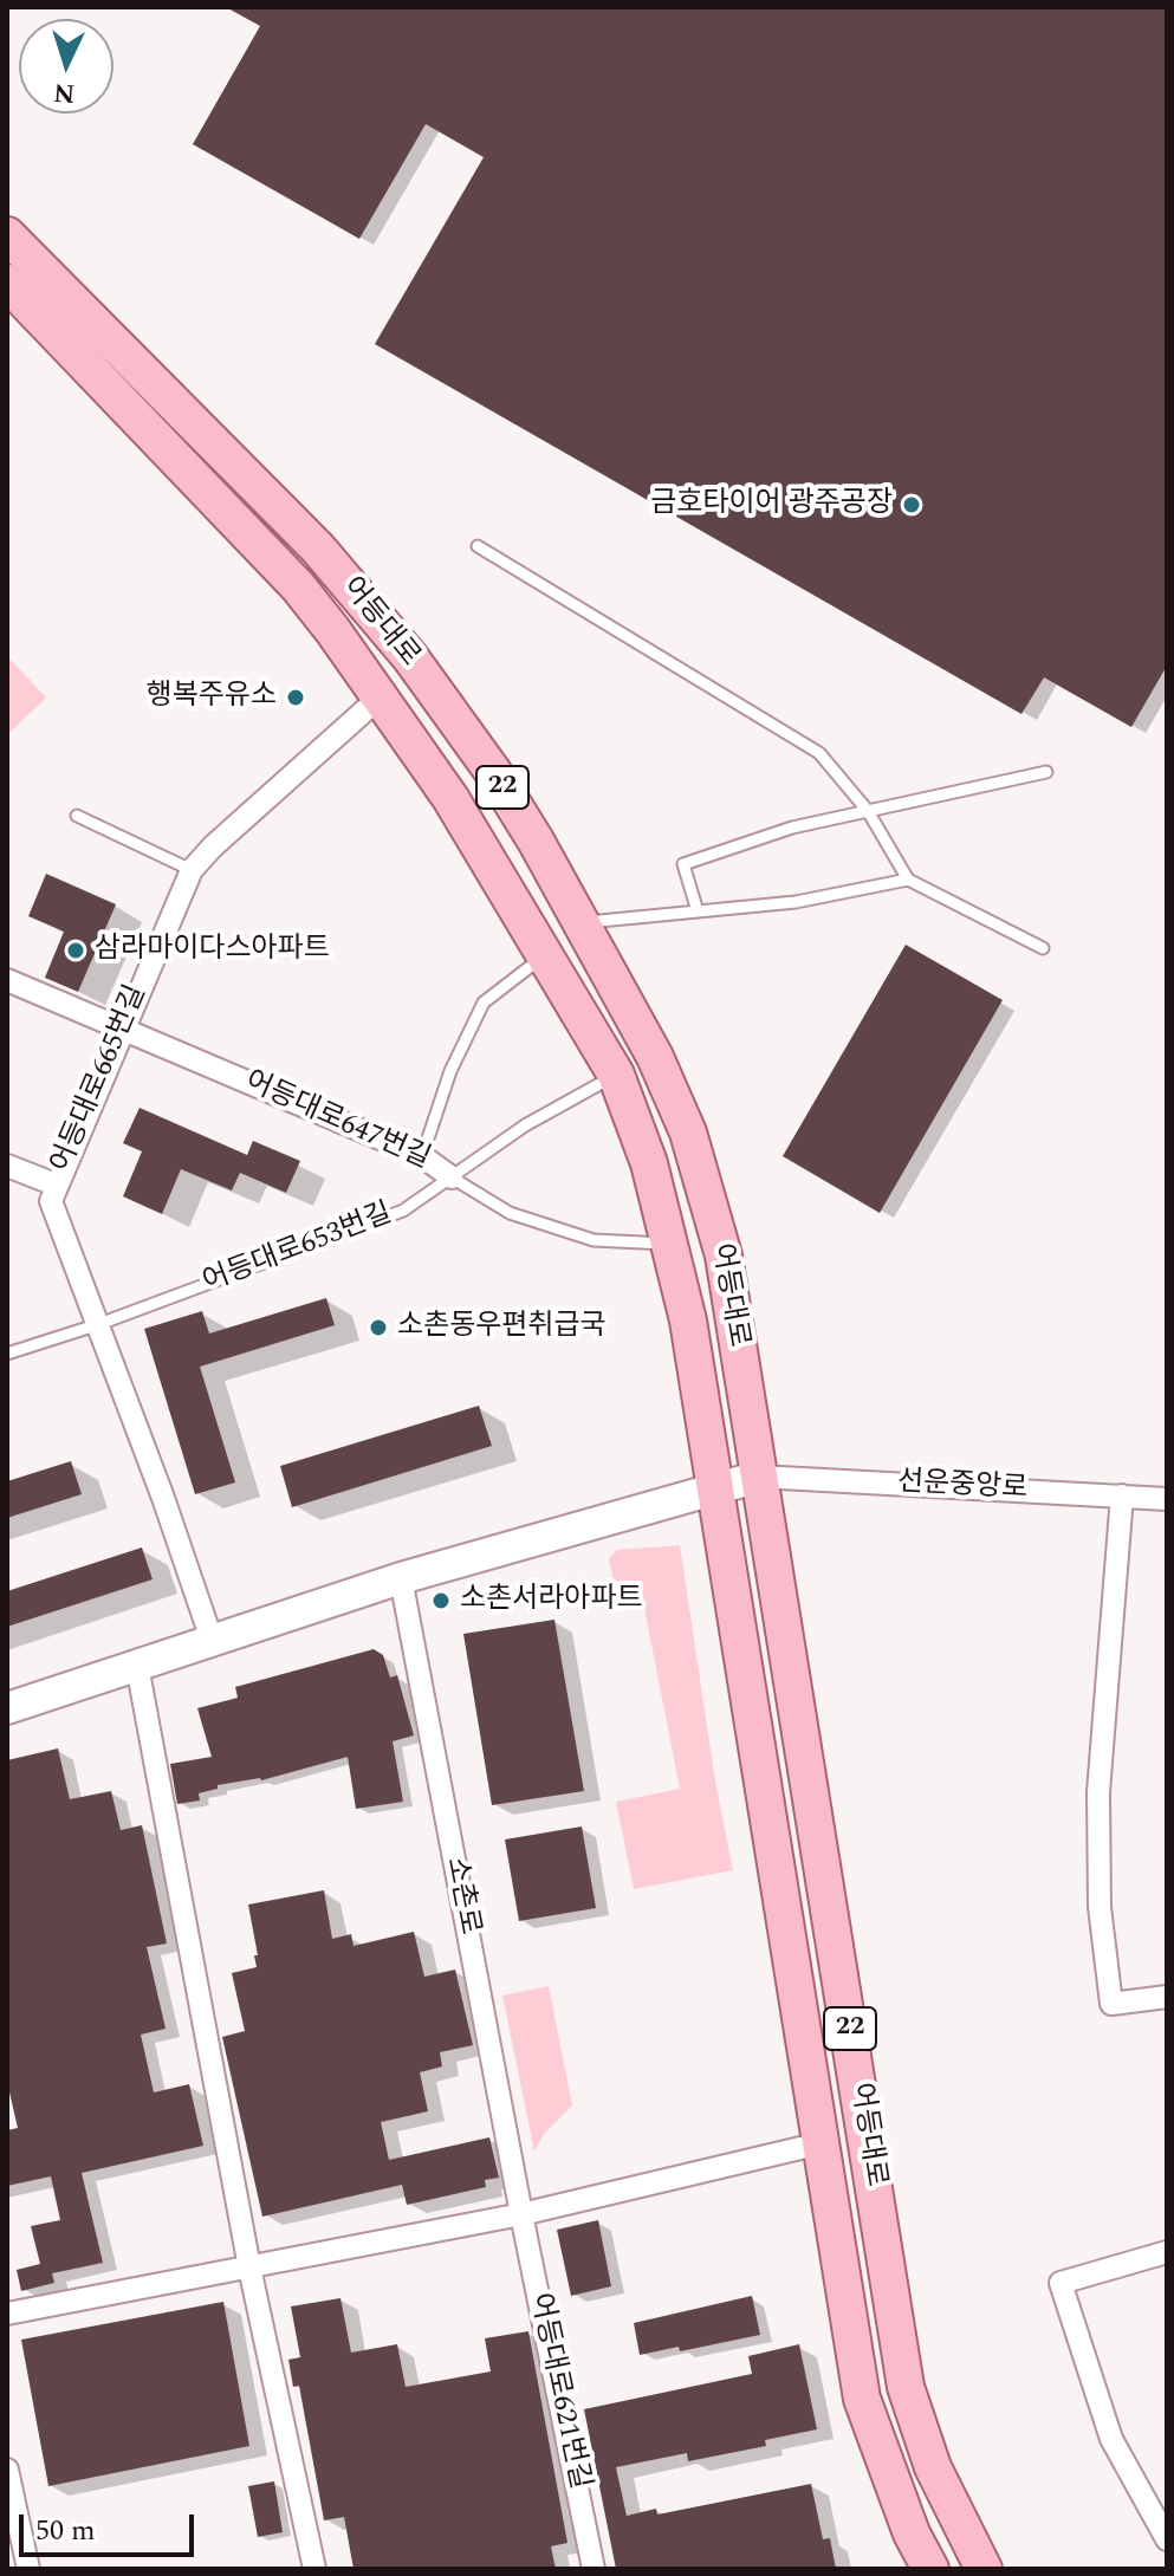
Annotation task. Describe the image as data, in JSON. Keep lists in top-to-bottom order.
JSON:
{
  "streets": {
    "main road": ["어등대로", "22"],
    "street": [
      "어등대로665번길",
      "어등대로647번길",
      "선운중앙로",
      "소촌로",
      "어등대로621번길"
    ],
    "lane": ["어등대로653번길"]
  },
  "crossings": [
    ["어등대로", "어등대로665번길"],
    ["어등대로", "어등대로647번길"],
    ["어등대로", "어등대로653번길"],
    ["어등대로", "선운중앙로"],
    ["어등대로665번길", "어등대로647번길"],
    ["어등대로665번길", "어등대로653번길"],
    ["어등대로647번길", "어등대로653번길"],
    ["소촌로", "어등대로621번길"]
  ],
  "places": [
    "금호타이어 광주공장",
    "행복주유소",
    "삼라마이다스아파트",
    "소촌동우편취급국",
    "소촌서라아파트"
  ],
  "scale_bar": "50 m",
  "north": "bottom"
}
